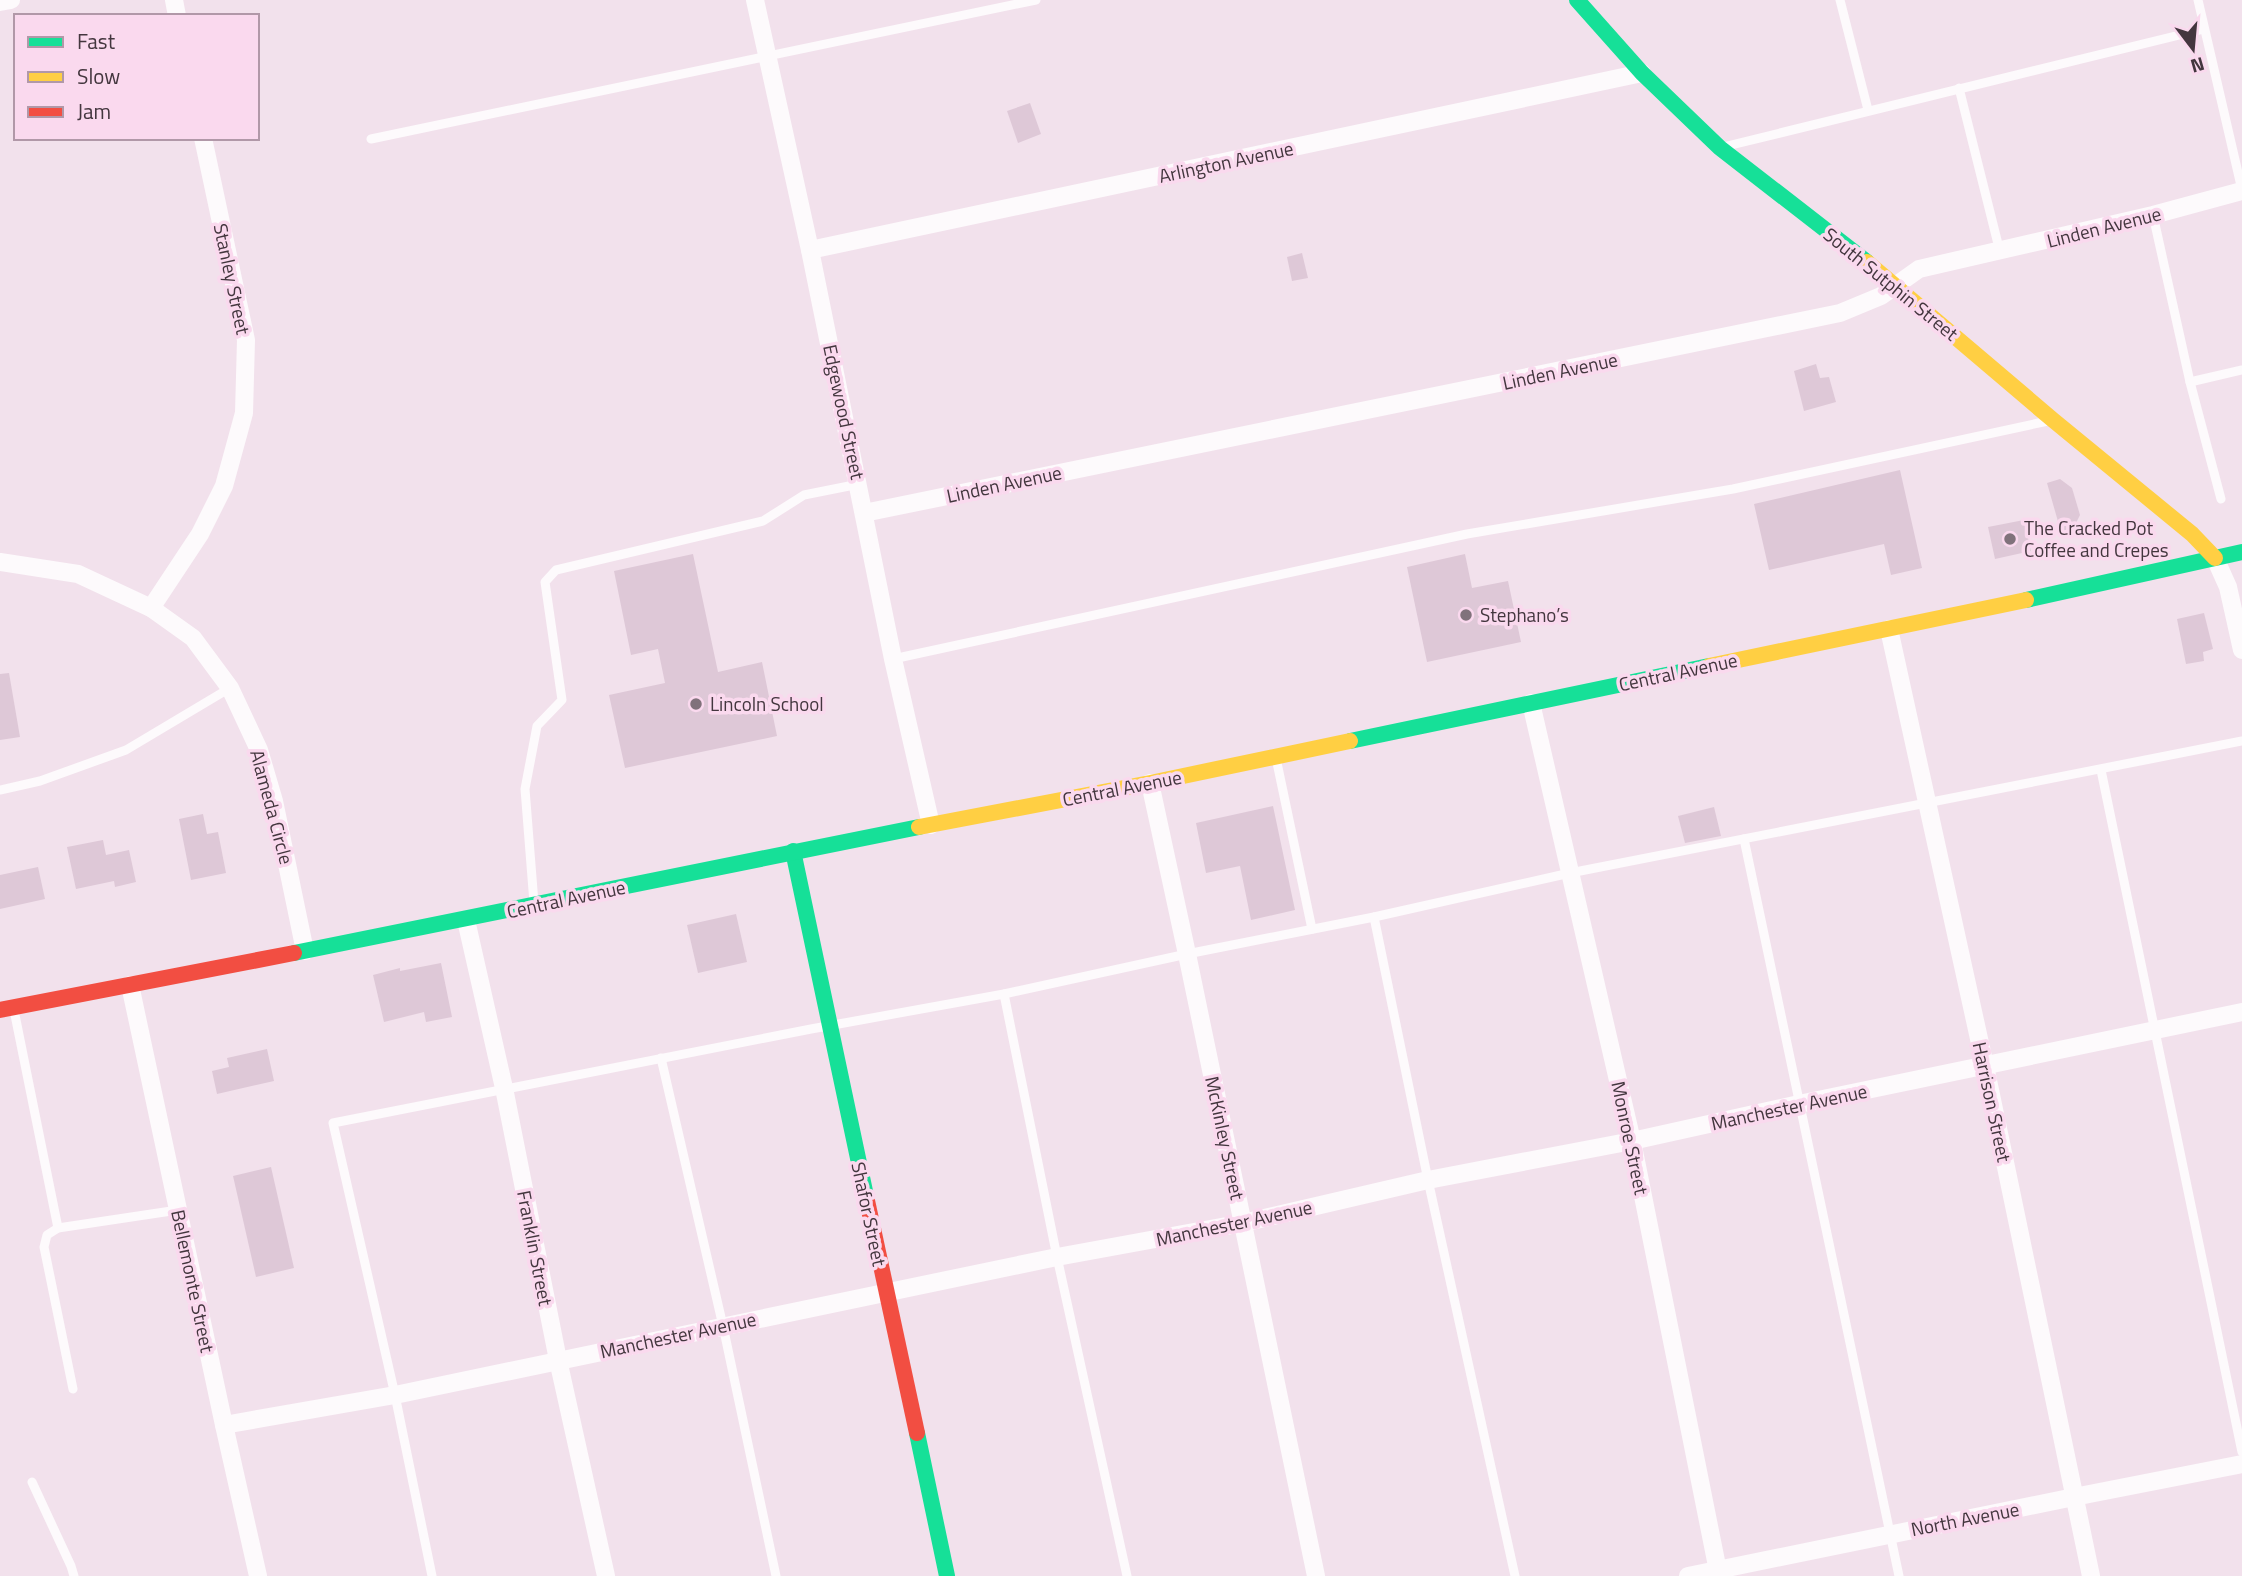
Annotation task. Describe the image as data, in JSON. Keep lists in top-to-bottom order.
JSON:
{
  "streets": {
    "street": [
      "Arlington Avenue",
      "Linden Avenue",
      "Stanley Street",
      "South Sutphin Street",
      "Edgewood Street",
      "Central Avenue",
      "Alameda Circle",
      "Harrison Street",
      "Manchester Avenue",
      "McKinley Street",
      "Monroe Street",
      "Shafor Street",
      "Franklin Street",
      "Bellemonte Street",
      "North Avenue"
    ]
  },
  "crossings": [
    ["Arlington Avenue", "South Sutphin Street"],
    ["Arlington Avenue", "Edgewood Street"],
    ["Linden Avenue", "South Sutphin Street"],
    ["Linden Avenue", "Edgewood Street"],
    ["Stanley Street", "Alameda Circle"],
    ["South Sutphin Street", "Central Avenue"],
    ["Edgewood Street", "Central Avenue"],
    ["Central Avenue", "Alameda Circle"],
    ["Central Avenue", "Harrison Street"],
    ["Central Avenue", "McKinley Street"],
    ["Central Avenue", "Monroe Street"],
    ["Central Avenue", "Shafor Street"],
    ["Central Avenue", "Franklin Street"],
    ["Central Avenue", "Bellemonte Street"],
    ["Harrison Street", "Manchester Avenue"],
    ["Harrison Street", "North Avenue"],
    ["Manchester Avenue", "McKinley Street"],
    ["Manchester Avenue", "Monroe Street"],
    ["Manchester Avenue", "Shafor Street"],
    ["Manchester Avenue", "Franklin Street"],
    ["Manchester Avenue", "Bellemonte Street"],
    ["Monroe Street", "North Avenue"]
  ],
  "places": ["The Cracked Pot Coffee and Crepes", "Stephano’s", "Lincoln School"],
  "legend": ["Fast", "Slow", "Jam"],
  "north": "bottom"
}
